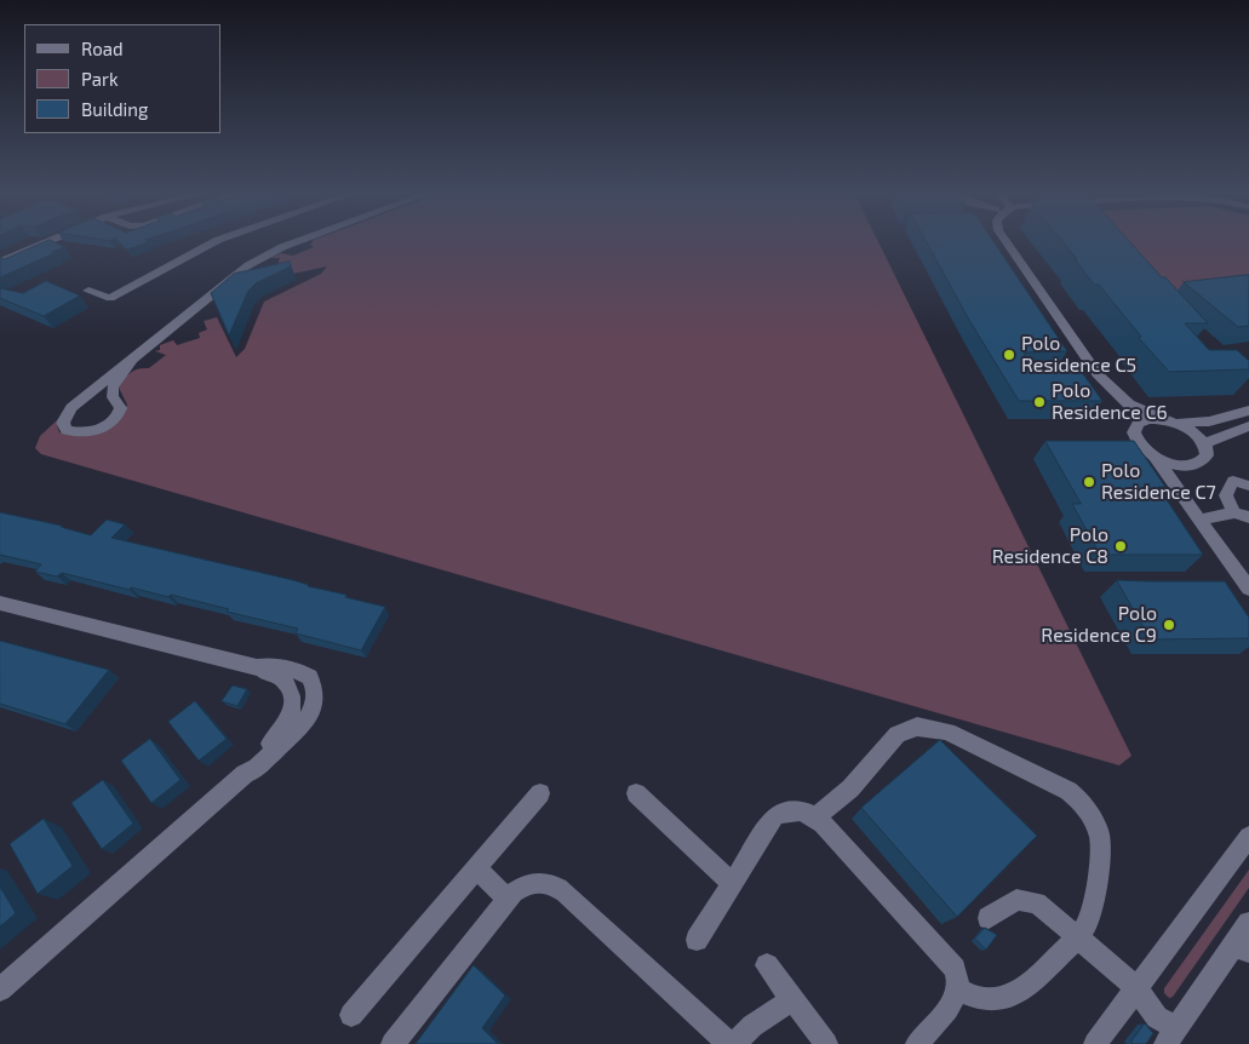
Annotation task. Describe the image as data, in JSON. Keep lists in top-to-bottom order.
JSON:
{
  "places": [
    "Polo Residence C5",
    "Polo Residence C6",
    "Polo Residence C7",
    "Polo Residence C8",
    "Polo Residence C9"
  ],
  "legend": ["Road", "Park", "Building"]
}
